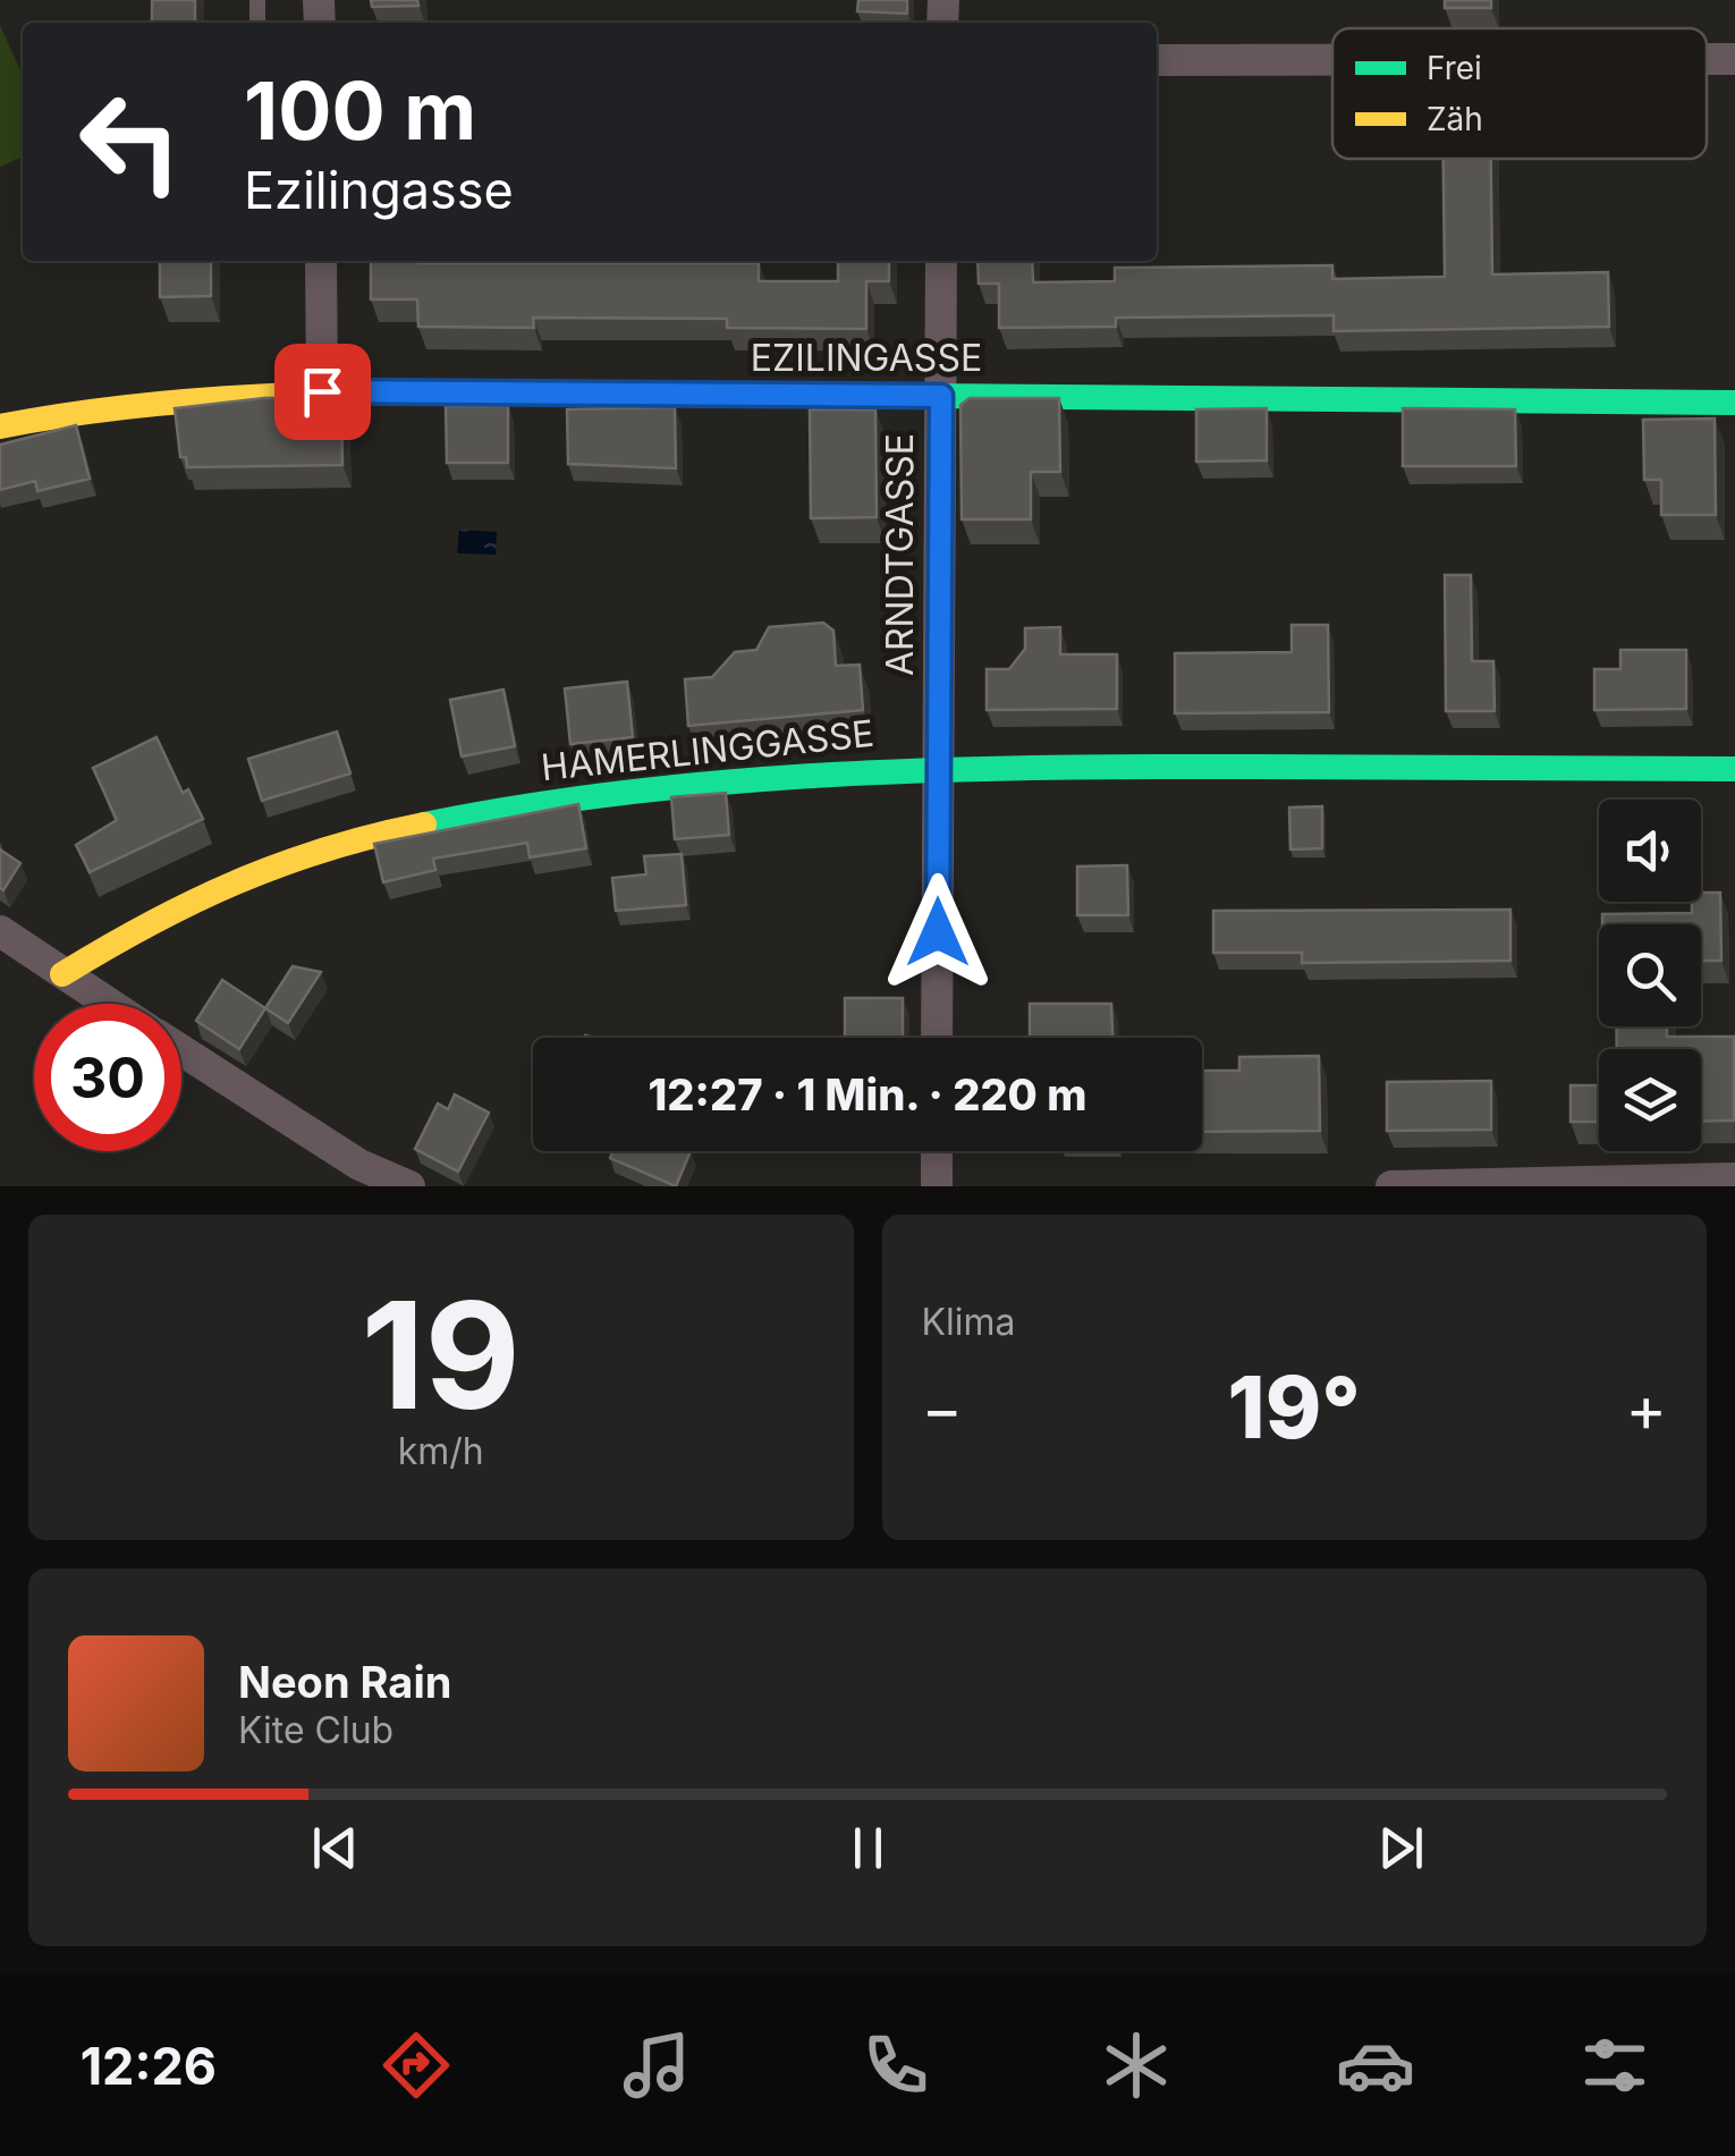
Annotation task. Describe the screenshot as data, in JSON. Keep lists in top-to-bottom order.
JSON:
{
  "streets": {
    "street": ["EZILINGASSE", "ARNDTGASSE", "HAMERLINGGASSE"]
  },
  "crossings": [
    ["EZILINGASSE", "ARNDTGASSE"],
    ["ARNDTGASSE", "HAMERLINGGASSE"]
  ],
  "legend": ["Frei", "Zäh"],
  "page": {
    "turn": ["100 m", "Ezilingasse"],
    "limit": "30",
    "trip": "12:27 · 1 Min. · 220 m",
    "tile": [
      ["19", "km/h"],
      "Klima"
    ],
    "heat": ["−", "19°", "+"],
    "song": ["Neon Rain", "Kite Club"],
    "tabs": "12:26"
  }
}
